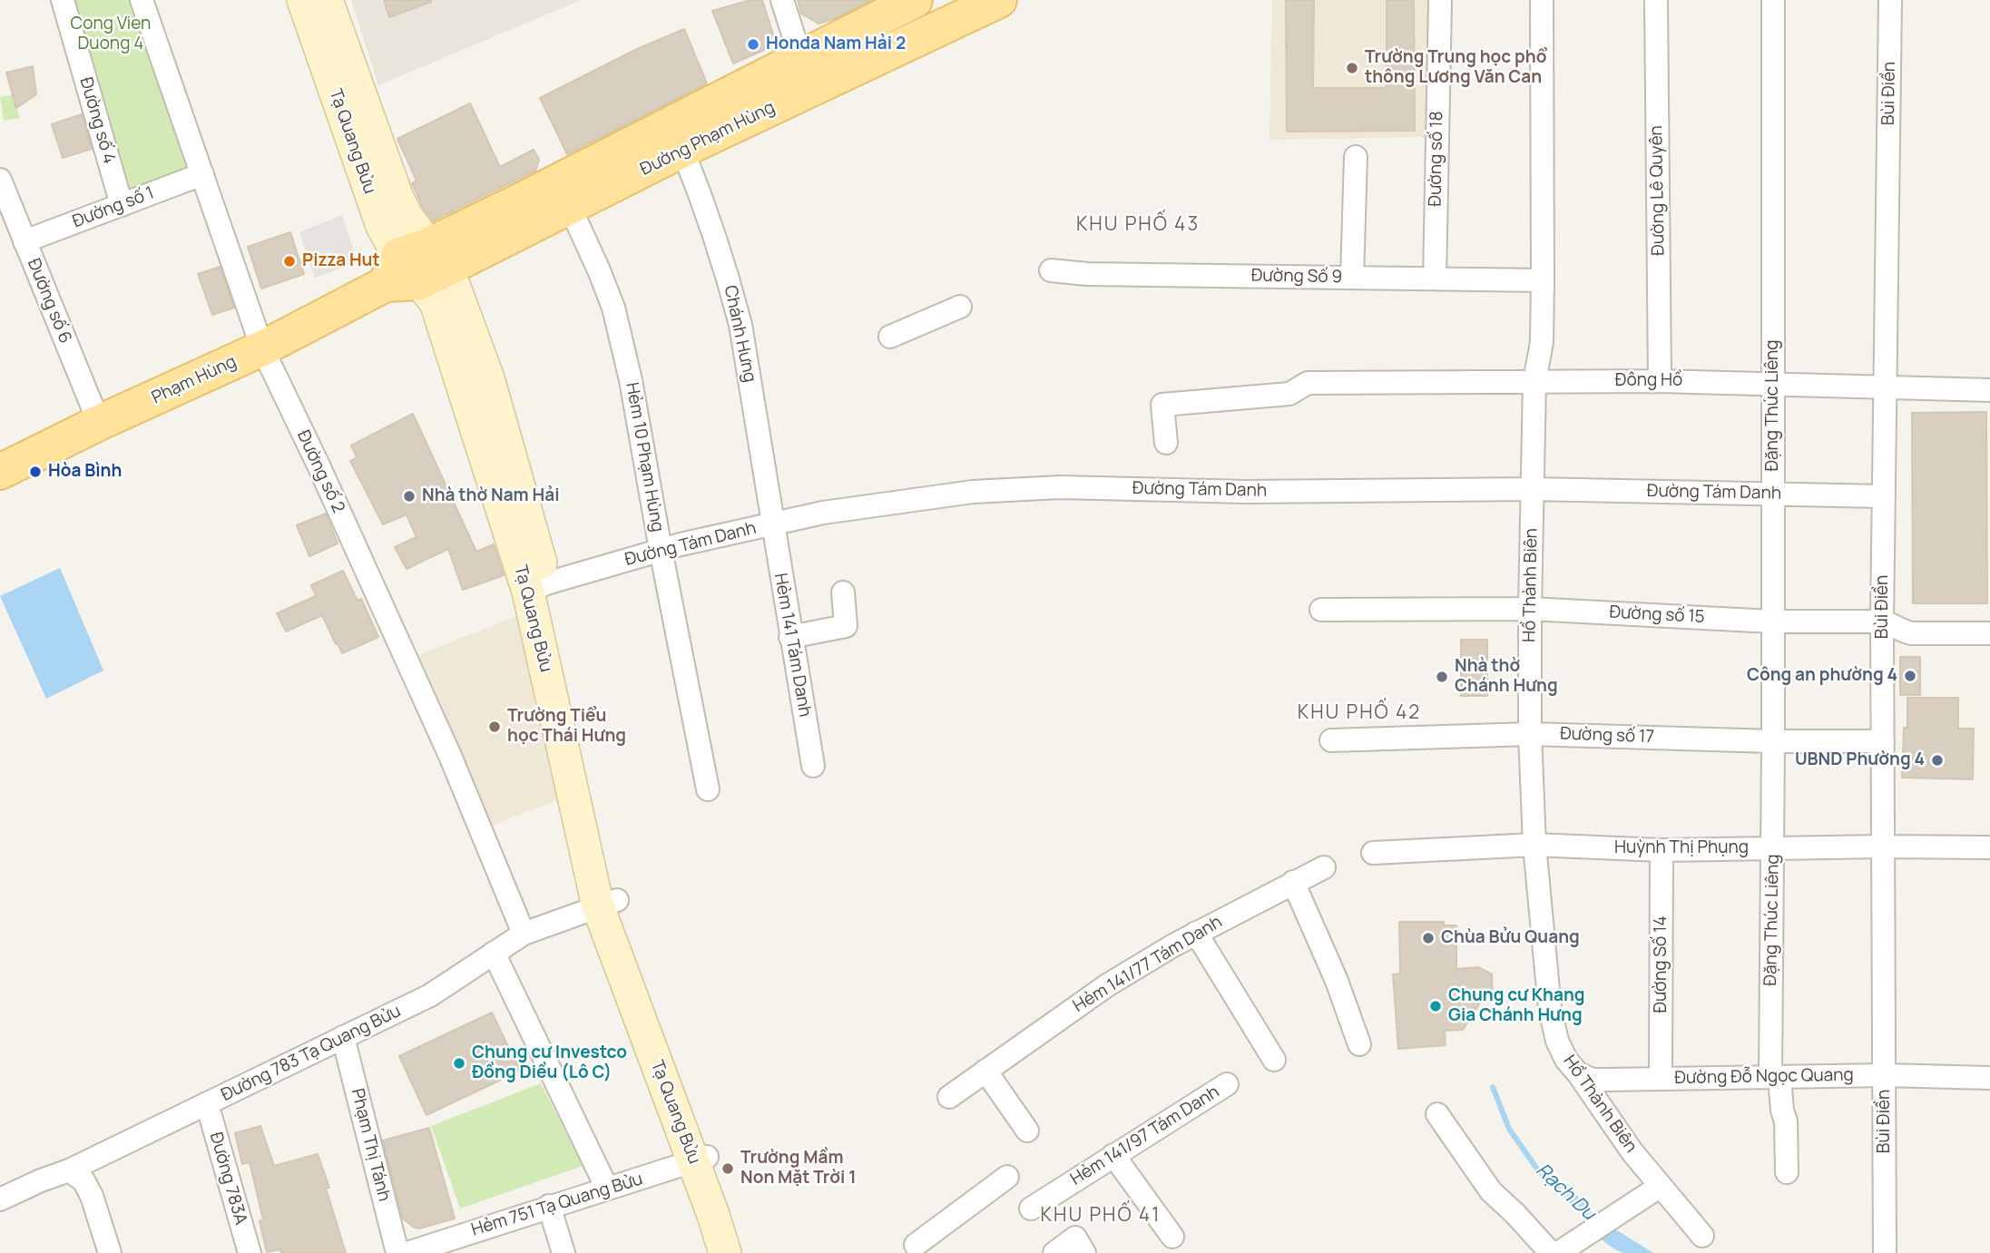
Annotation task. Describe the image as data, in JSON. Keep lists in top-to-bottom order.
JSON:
{
  "streets": {
    "main road": ["Đường Phạm Hùng", "Tạ Quang Bửu", "Phạm Hùng"],
    "street": [
      "Bùi Điền",
      "Đường số 4",
      "Đường số 18",
      "Đường Lê Quyên",
      "Đường số 1",
      "Đường Số 9",
      "Đường số 6",
      "Chánh Hưng",
      "Đông Hồ",
      "Đặng Thúc Liêng",
      "Hẻm 10 Phạm Hùng",
      "Đường số 2",
      "Đường Tám Danh",
      "Hồ Thành Biên",
      "Đường số 15",
      "Hẻm 141 Tám Danh",
      "Đường số 17",
      "Huỳnh Thị Phụng",
      "Hẻm 141/77 Tám Danh",
      "Đường Số 14",
      "Đường 783 Tạ Quang Bửu",
      "Đường Đỗ Ngọc Quang",
      "Hẻm 141/97 Tám Danh",
      "Phạm Thị Tánh",
      "Đường 783A",
      "Hẻm 751 Tạ Quang Bửu"
    ]
  },
  "crossings": [
    ["Bùi Điền", "Đông Hồ"],
    ["Bùi Điền", "Đường Tám Danh"],
    ["Bùi Điền", "Đường số 15"],
    ["Bùi Điền", "Đường số 17"],
    ["Bùi Điền", "Huỳnh Thị Phụng"],
    ["Bùi Điền", "Đường Đỗ Ngọc Quang"],
    ["Đường số 4", "Đường số 1"],
    ["Đường Phạm Hùng", "Tạ Quang Bửu"],
    ["Đường Phạm Hùng", "Chánh Hưng"],
    ["Đường Phạm Hùng", "Phạm Hùng"],
    ["Đường Phạm Hùng", "Hẻm 10 Phạm Hùng"],
    ["Tạ Quang Bửu", "Phạm Hùng"],
    ["Tạ Quang Bửu", "Đường Tám Danh"],
    ["Tạ Quang Bửu", "Đường 783 Tạ Quang Bửu"],
    ["Tạ Quang Bửu", "Hẻm 751 Tạ Quang Bửu"],
    ["Đường số 18", "Đường Số 9"],
    ["Đường Lê Quyên", "Đông Hồ"],
    ["Đường số 1", "Đường số 6"],
    ["Đường số 1", "Đường số 2"],
    ["Đường Số 9", "Hồ Thành Biên"],
    ["Đường số 6", "Phạm Hùng"],
    ["Chánh Hưng", "Đường Tám Danh"],
    ["Chánh Hưng", "Hẻm 141 Tám Danh"],
    ["Phạm Hùng", "Đường số 2"],
    ["Đông Hồ", "Đặng Thúc Liêng"],
    ["Đông Hồ", "Hồ Thành Biên"],
    ["Đặng Thúc Liêng", "Đường Tám Danh"],
    ["Đặng Thúc Liêng", "Đường số 15"],
    ["Đặng Thúc Liêng", "Đường số 17"],
    ["Đặng Thúc Liêng", "Huỳnh Thị Phụng"],
    ["Đặng Thúc Liêng", "Đường Đỗ Ngọc Quang"],
    ["Hẻm 10 Phạm Hùng", "Đường Tám Danh"],
    ["Đường số 2", "Đường 783 Tạ Quang Bửu"],
    ["Đường Tám Danh", "Hồ Thành Biên"],
    ["Đường Tám Danh", "Hẻm 141 Tám Danh"],
    ["Hồ Thành Biên", "Đường số 15"],
    ["Hồ Thành Biên", "Đường số 17"],
    ["Hồ Thành Biên", "Huỳnh Thị Phụng"],
    ["Hồ Thành Biên", "Đường Đỗ Ngọc Quang"],
    ["Huỳnh Thị Phụng", "Đường Số 14"],
    ["Đường Số 14", "Đường Đỗ Ngọc Quang"],
    ["Đường 783 Tạ Quang Bửu", "Phạm Thị Tánh"],
    ["Đường 783 Tạ Quang Bửu", "Đường 783A"]
  ],
  "districts": ["KHU PHỐ 43", "KHU PHỐ 42", "KHU PHỐ 41"],
  "water": ["Rạch Du"],
  "parks": ["Cong Vien Duong 4"],
  "places": [
    "Honda Nam Hải 2",
    "Trường Trung học phổ thông Lương Văn Can",
    "Pizza Hut",
    "Hòa Bình",
    "Nhà thờ Nam Hải",
    "Công an phường 4",
    "Nhà thờ Chánh Hưng",
    "Trường Tiểu học Thái Hưng",
    "UBND Phường 4",
    "Chùa Bửu Quang",
    "Chung cư Khang Gia Chánh Hưng",
    "Chung cư Investco Đồng Diều (Lô C)",
    "Trường Mầm Non Mặt Trời 1"
  ]
}
